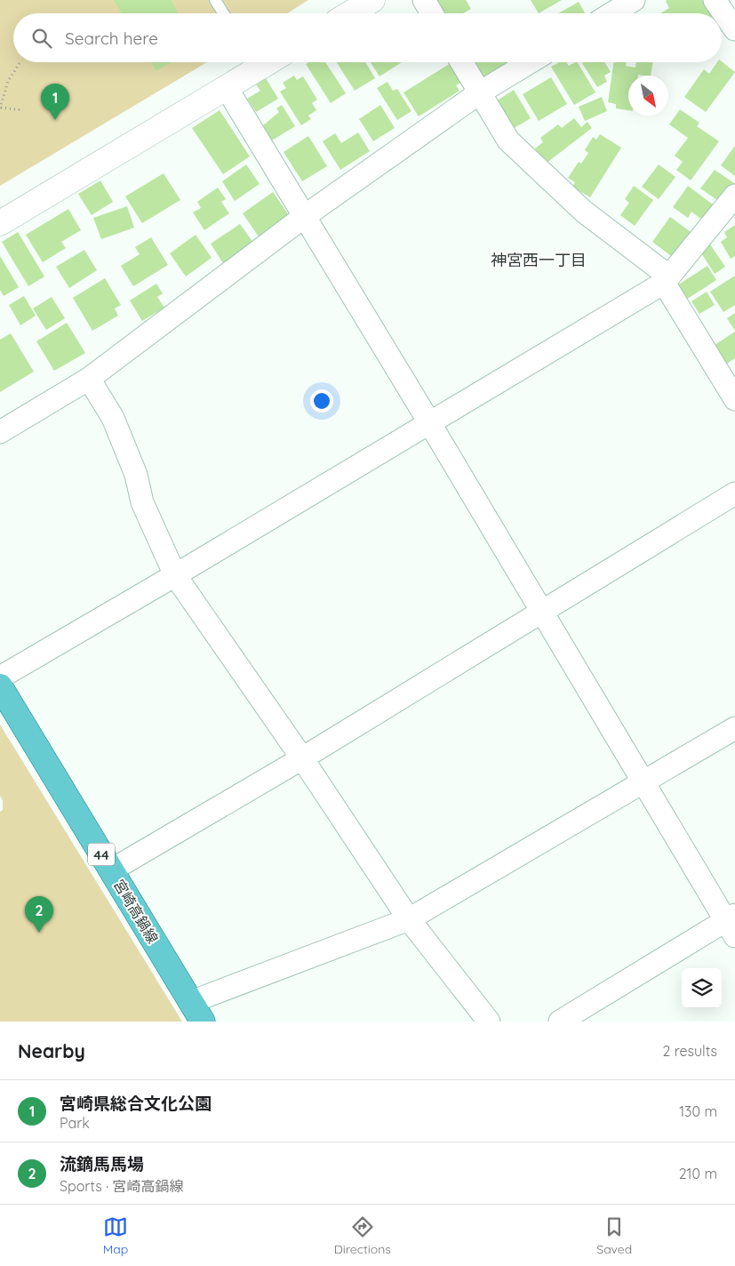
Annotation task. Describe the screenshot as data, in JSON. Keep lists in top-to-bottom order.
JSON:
{
  "streets": {
    "main road": ["44", "宮崎高鍋線"]
  },
  "districts": ["神宮西一丁目"],
  "north": "bottom right",
  "page": {
    "search": "Search here",
    "pins": ["1", "2"],
    "heading": ["Nearby", "2 results"],
    "list": [
      {
        "mark": "1",
        "name": "宮崎県総合文化公園",
        "note": "Park",
        "value": "130 m"
      },
      {
        "mark": "2",
        "name": "流鏑馬馬場",
        "note": "Sports · 宮崎高鍋線",
        "value": "210 m"
      }
    ],
    "nav": ["Map", "Directions", "Saved"]
  }
}
